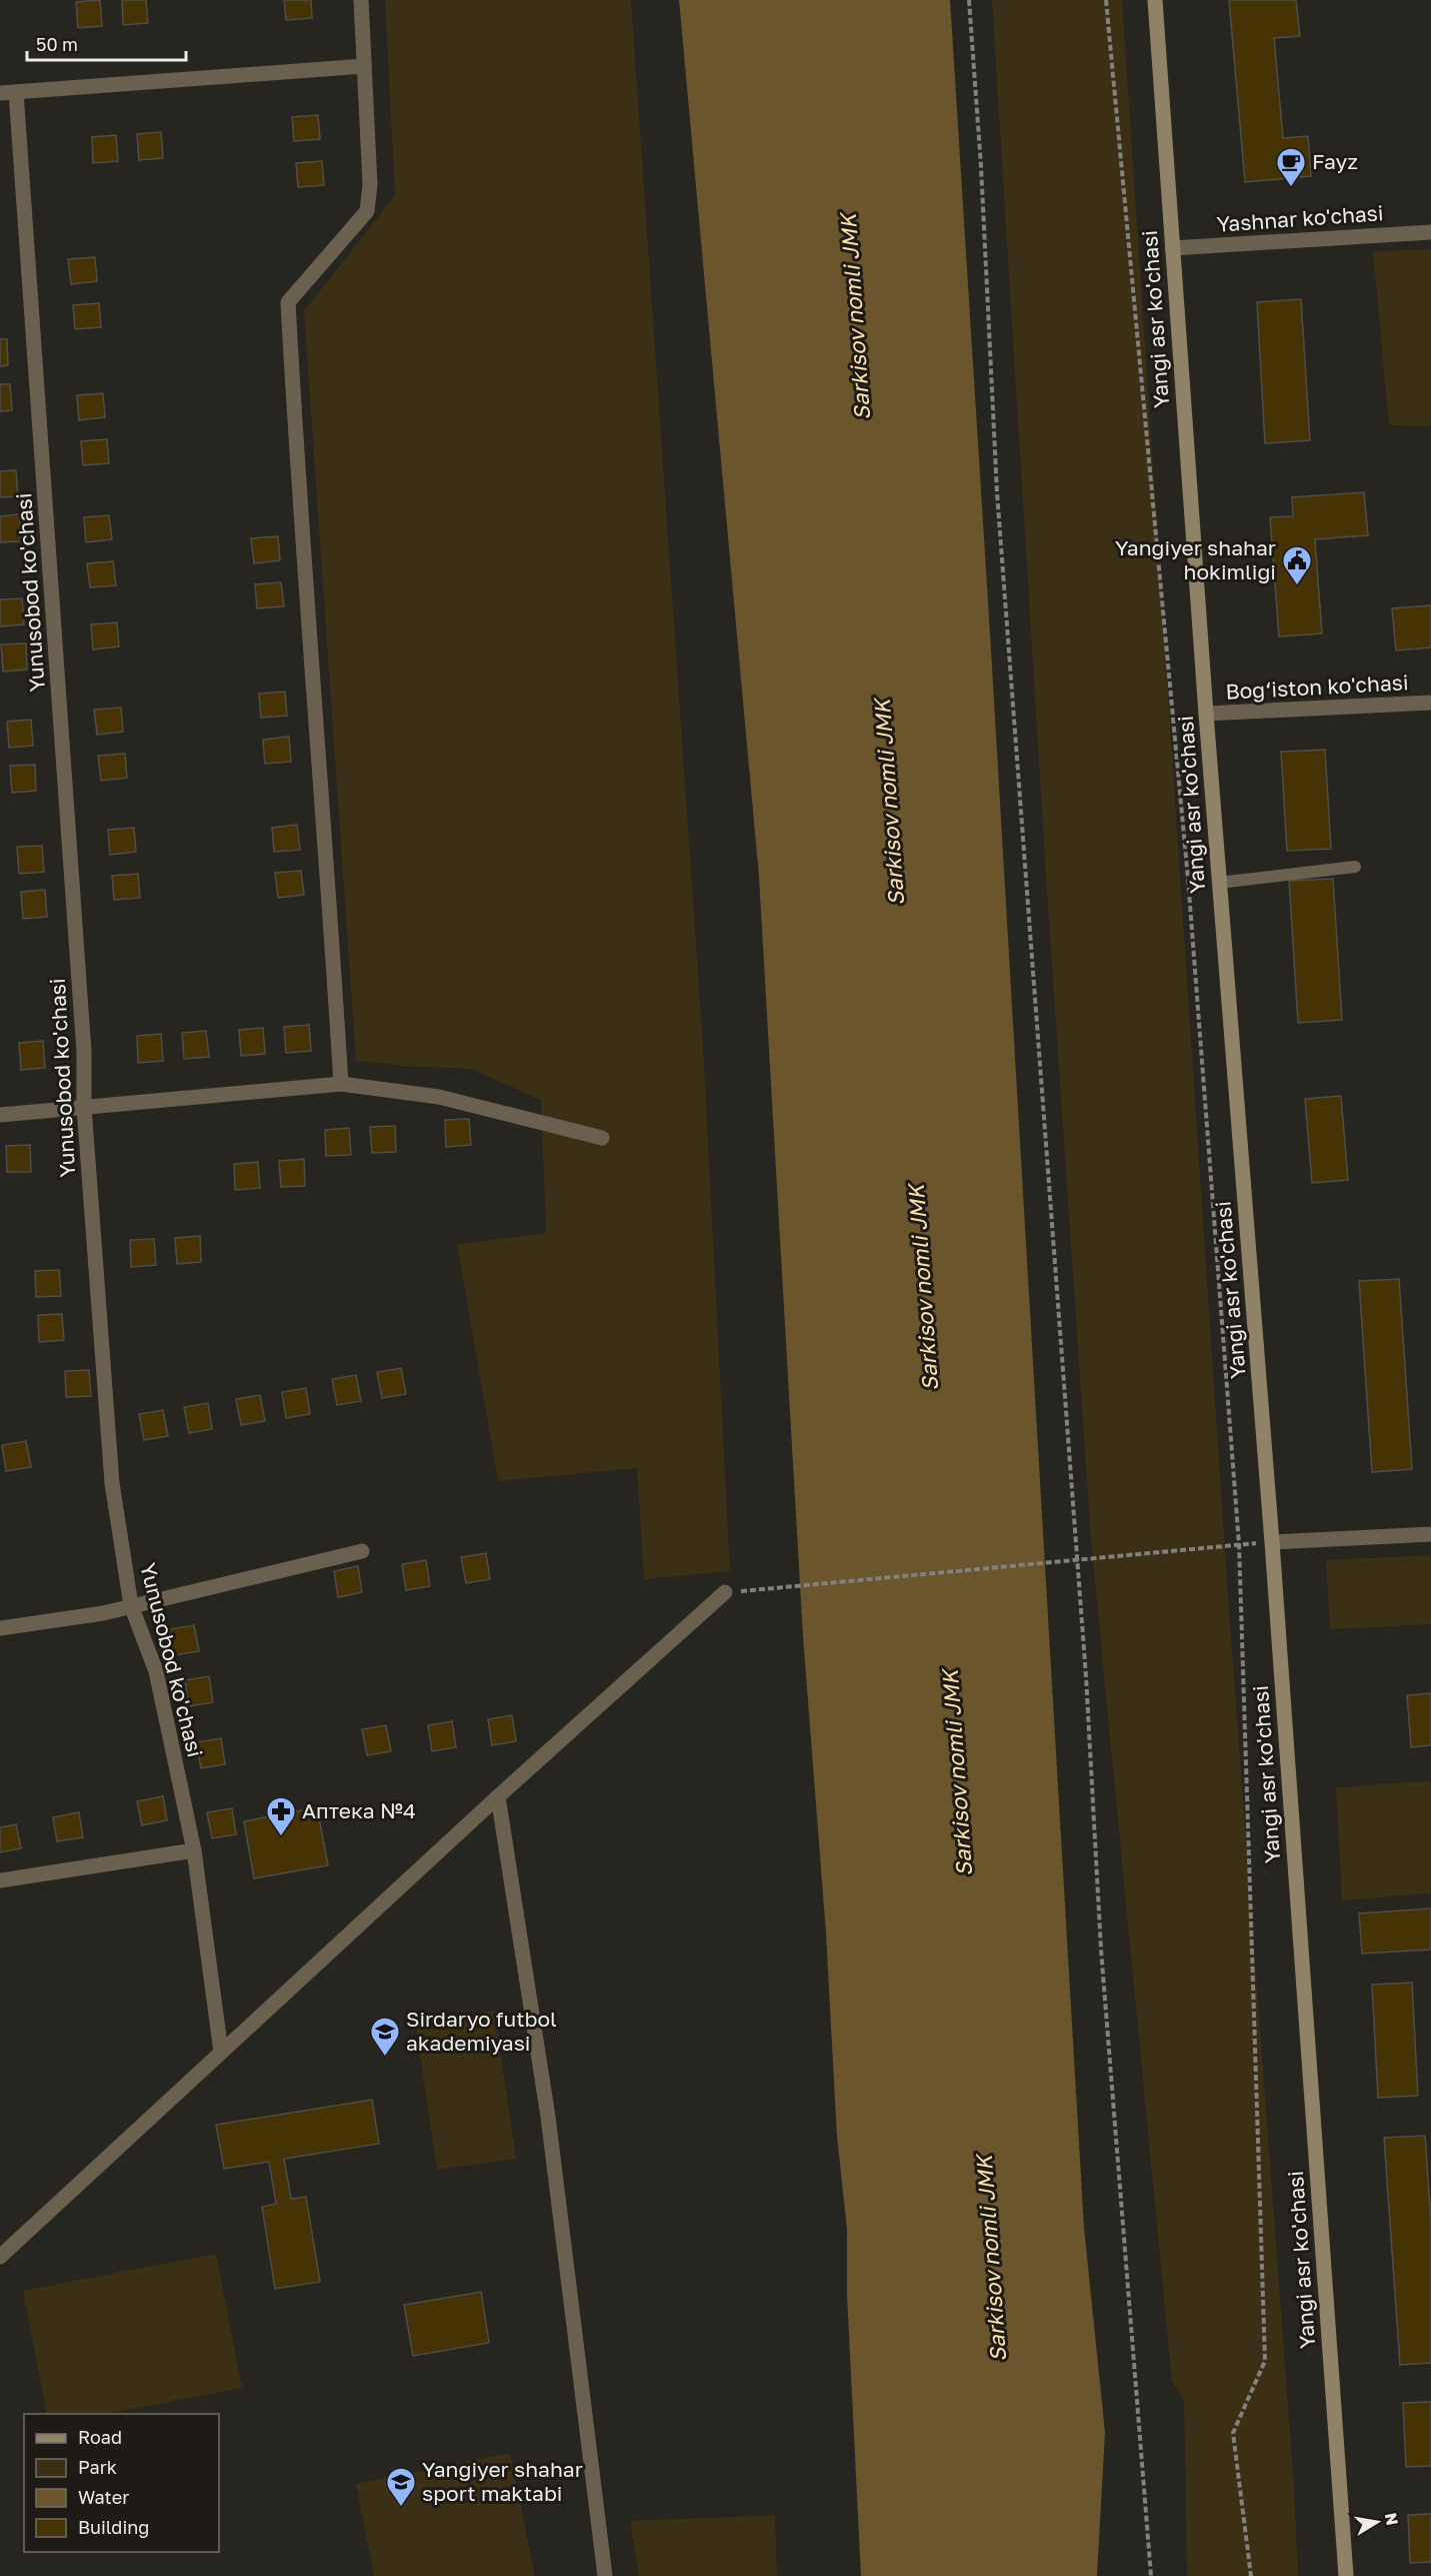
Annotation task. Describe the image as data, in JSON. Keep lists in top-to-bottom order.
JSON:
{
  "streets": {
    "street": [
      "Yashnar ko'chasi",
      "Yangi asr ko'chasi",
      "Yunusobod ko'chasi",
      "Bog‘iston ko'chasi"
    ]
  },
  "crossings": [
    ["Yashnar ko'chasi", "Yangi asr ko'chasi"],
    ["Yangi asr ko'chasi", "Bog‘iston ko'chasi"]
  ],
  "water": ["Sarkisov nomli JMK"],
  "places": {
    "cafe": ["Fayz"],
    "public building": ["Yangiyer shahar hokimligi"],
    "pharmacy": ["Аптека №4"],
    "school or university": ["Sirdaryo futbol akademiyasi", "Yangiyer shahar sport maktabi"]
  },
  "legend": [
    "Road",
    "Park",
    "Water",
    "Building"
  ],
  "scale_bar": "50 m",
  "north": "right"
}
